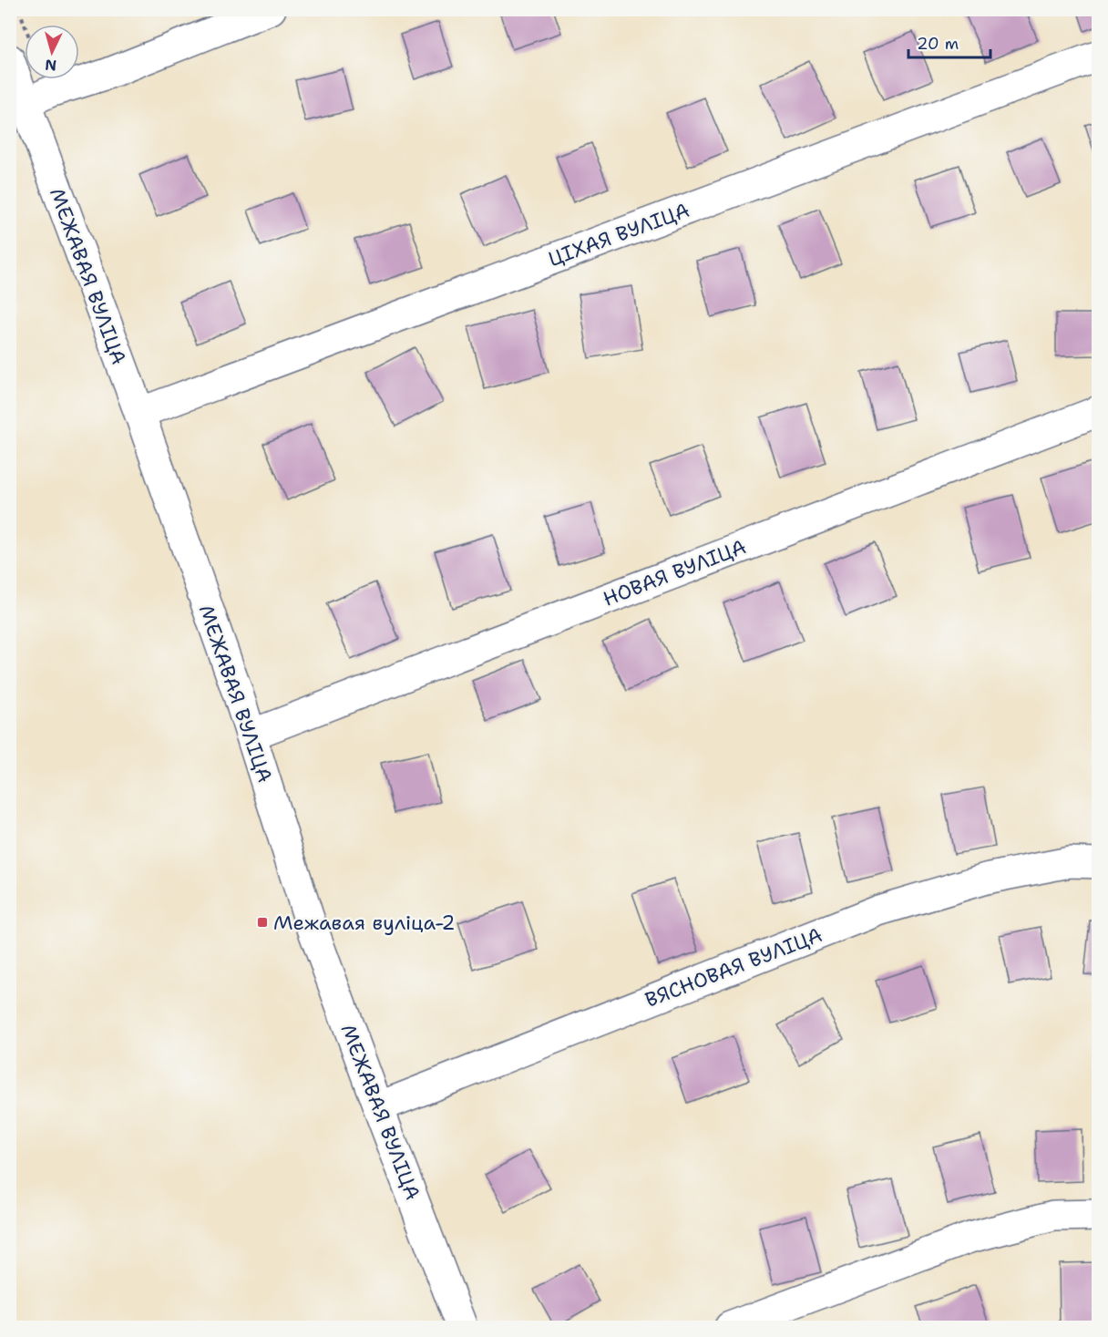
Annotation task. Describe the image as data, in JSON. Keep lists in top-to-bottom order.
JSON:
{
  "streets": {
    "street": [
      "ЦІХАЯ ВУЛІЦА",
      "МЕЖАВАЯ ВУЛІЦА",
      "НОВАЯ ВУЛІЦА",
      "ВЯСНОВАЯ ВУЛІЦА"
    ]
  },
  "crossings": [
    ["ЦІХАЯ ВУЛІЦА", "МЕЖАВАЯ ВУЛІЦА"],
    ["МЕЖАВАЯ ВУЛІЦА", "НОВАЯ ВУЛІЦА"],
    ["МЕЖАВАЯ ВУЛІЦА", "ВЯСНОВАЯ ВУЛІЦА"]
  ],
  "places": {
    "transit": ["Межавая вуліца-2"]
  },
  "scale_bar": "20 m",
  "north": "bottom"
}
